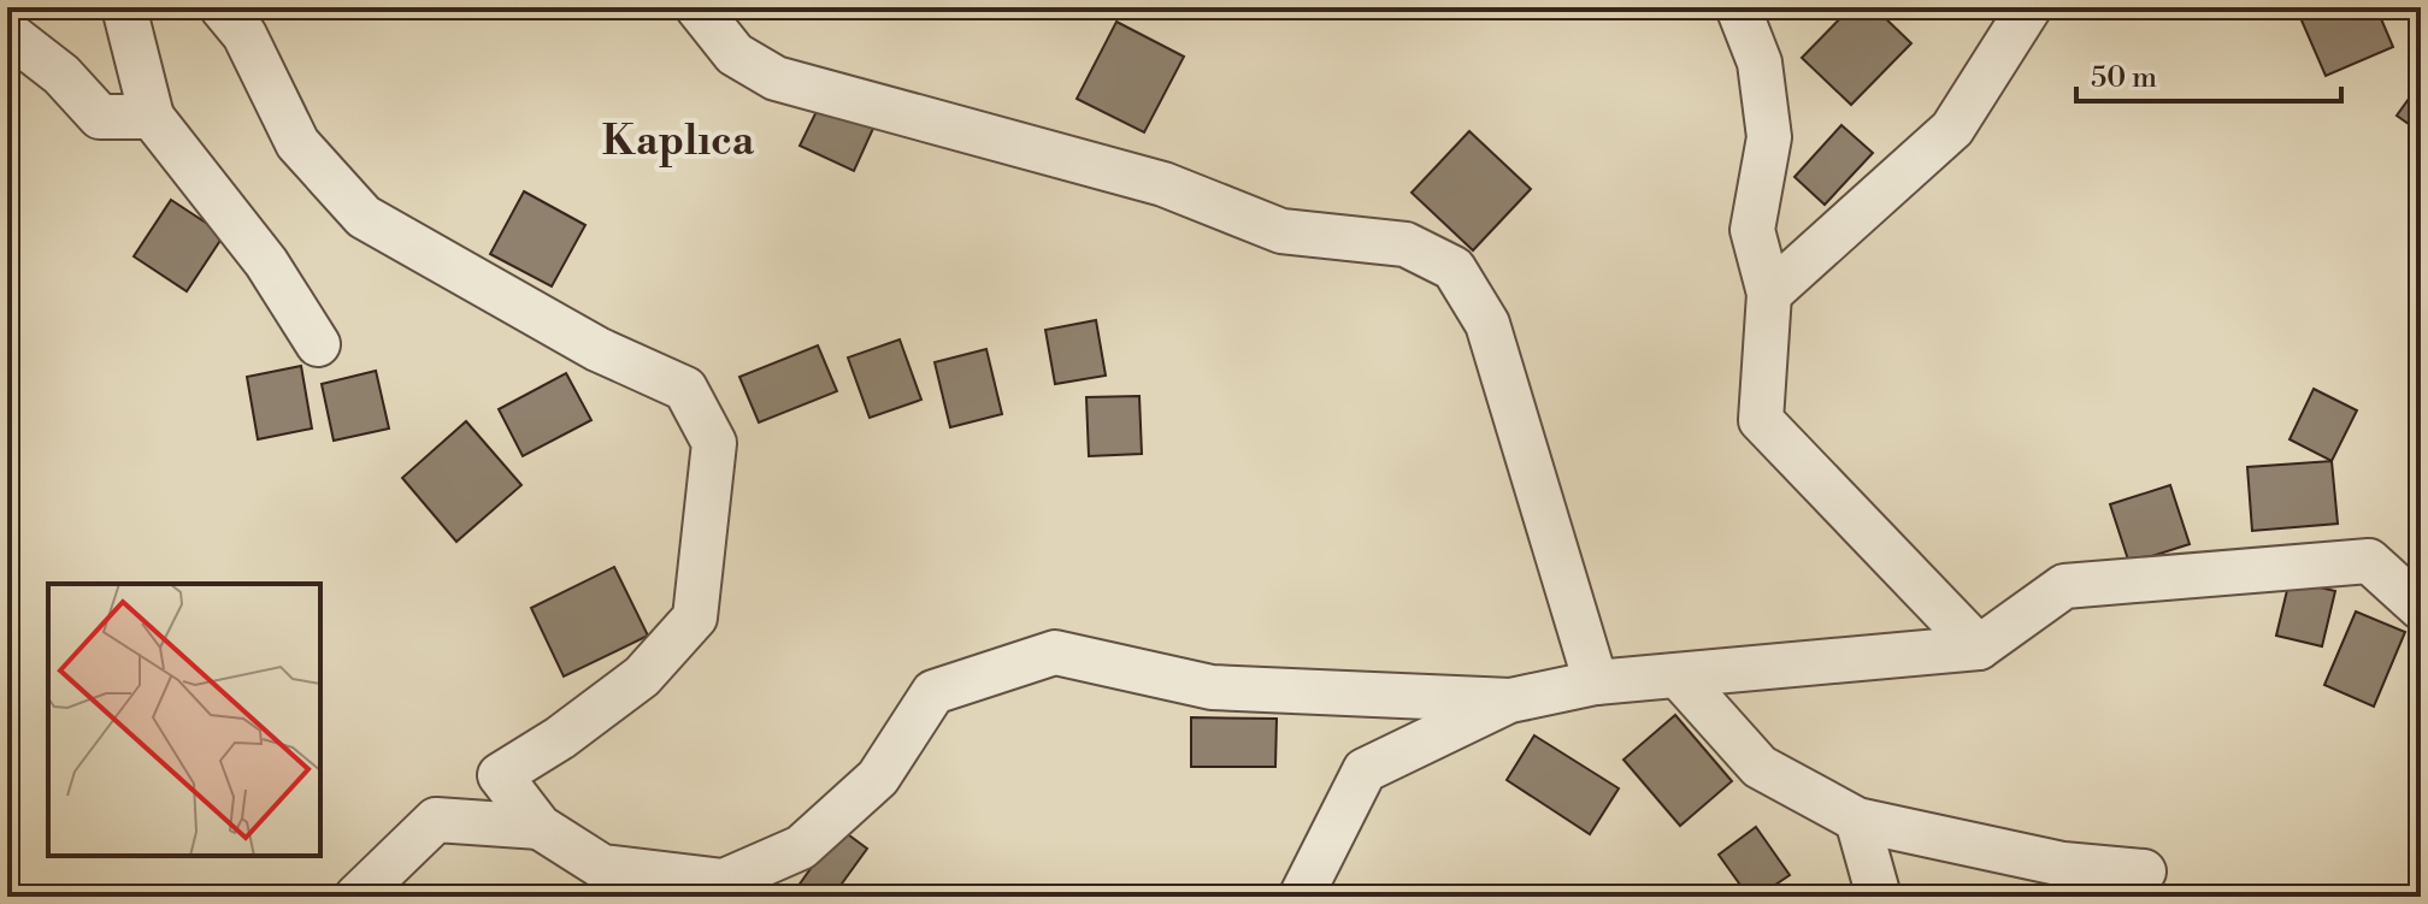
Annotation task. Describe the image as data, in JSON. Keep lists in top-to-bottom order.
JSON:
{
  "districts": ["Kaplıca"],
  "scale_bar": "50 m"
}
